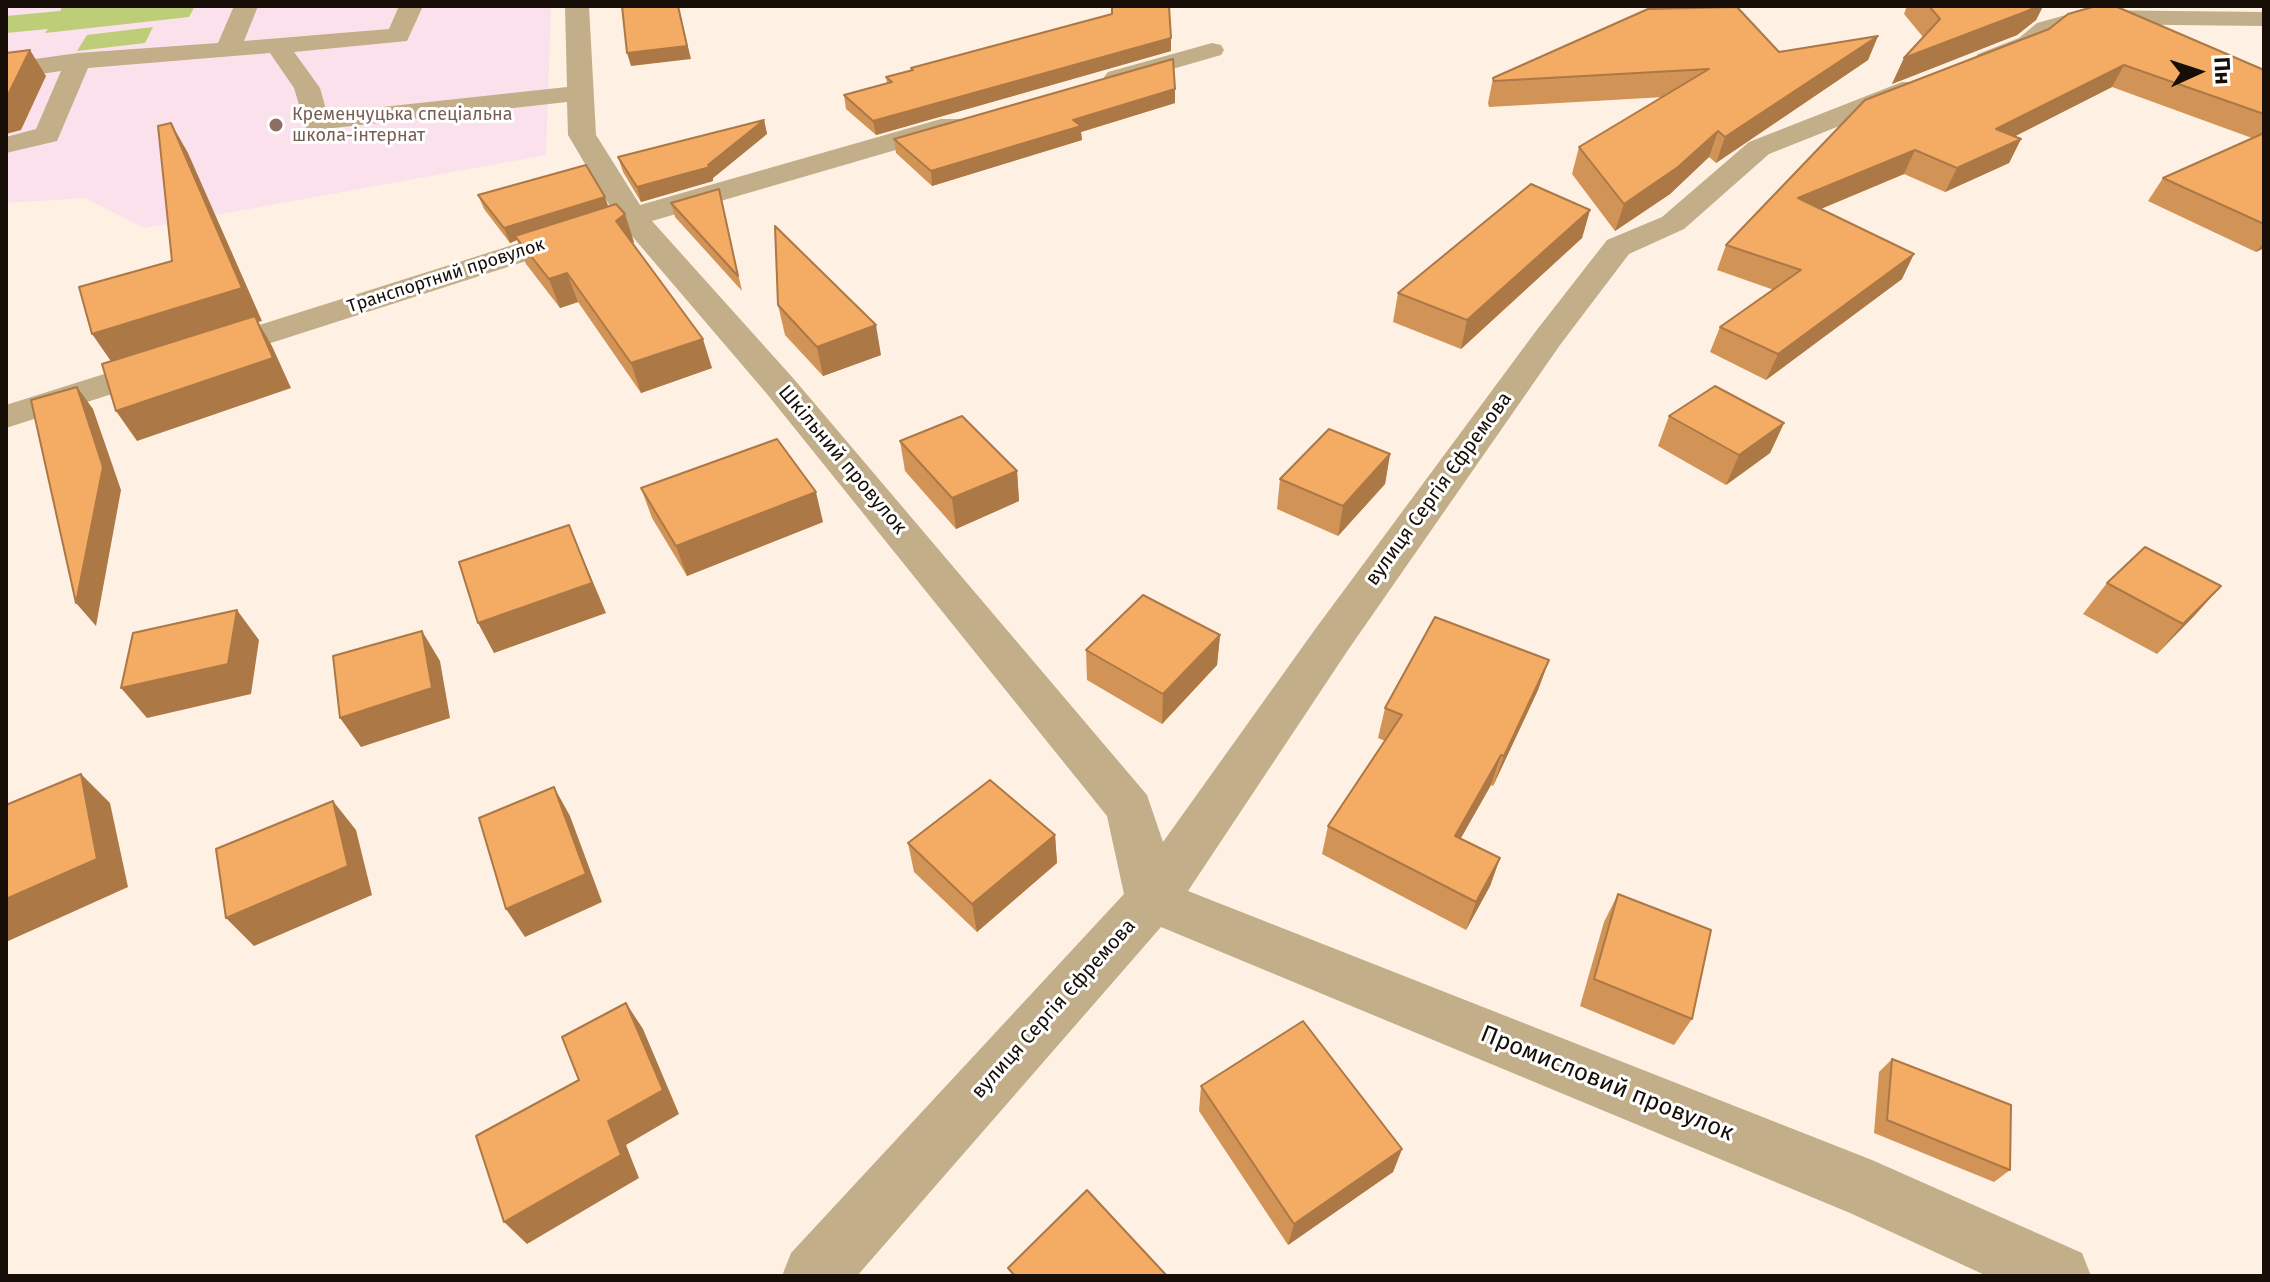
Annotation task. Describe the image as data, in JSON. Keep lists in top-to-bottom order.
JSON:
{
  "streets": {
    "street": [
      "Транспортний провулок",
      "Шкільний провулок",
      "вулиця Сергія Єфремова",
      "Промисловий провулок"
    ]
  },
  "crossings": [
    ["Транспортний провулок", "Шкільний провулок"],
    ["Шкільний провулок", "вулиця Сергія Єфремова"],
    ["Шкільний провулок", "Промисловий провулок"],
    ["вулиця Сергія Єфремова", "Промисловий провулок"]
  ],
  "places": ["Кременчуцька спеціальна школа-інтернат"],
  "north": "right"
}
